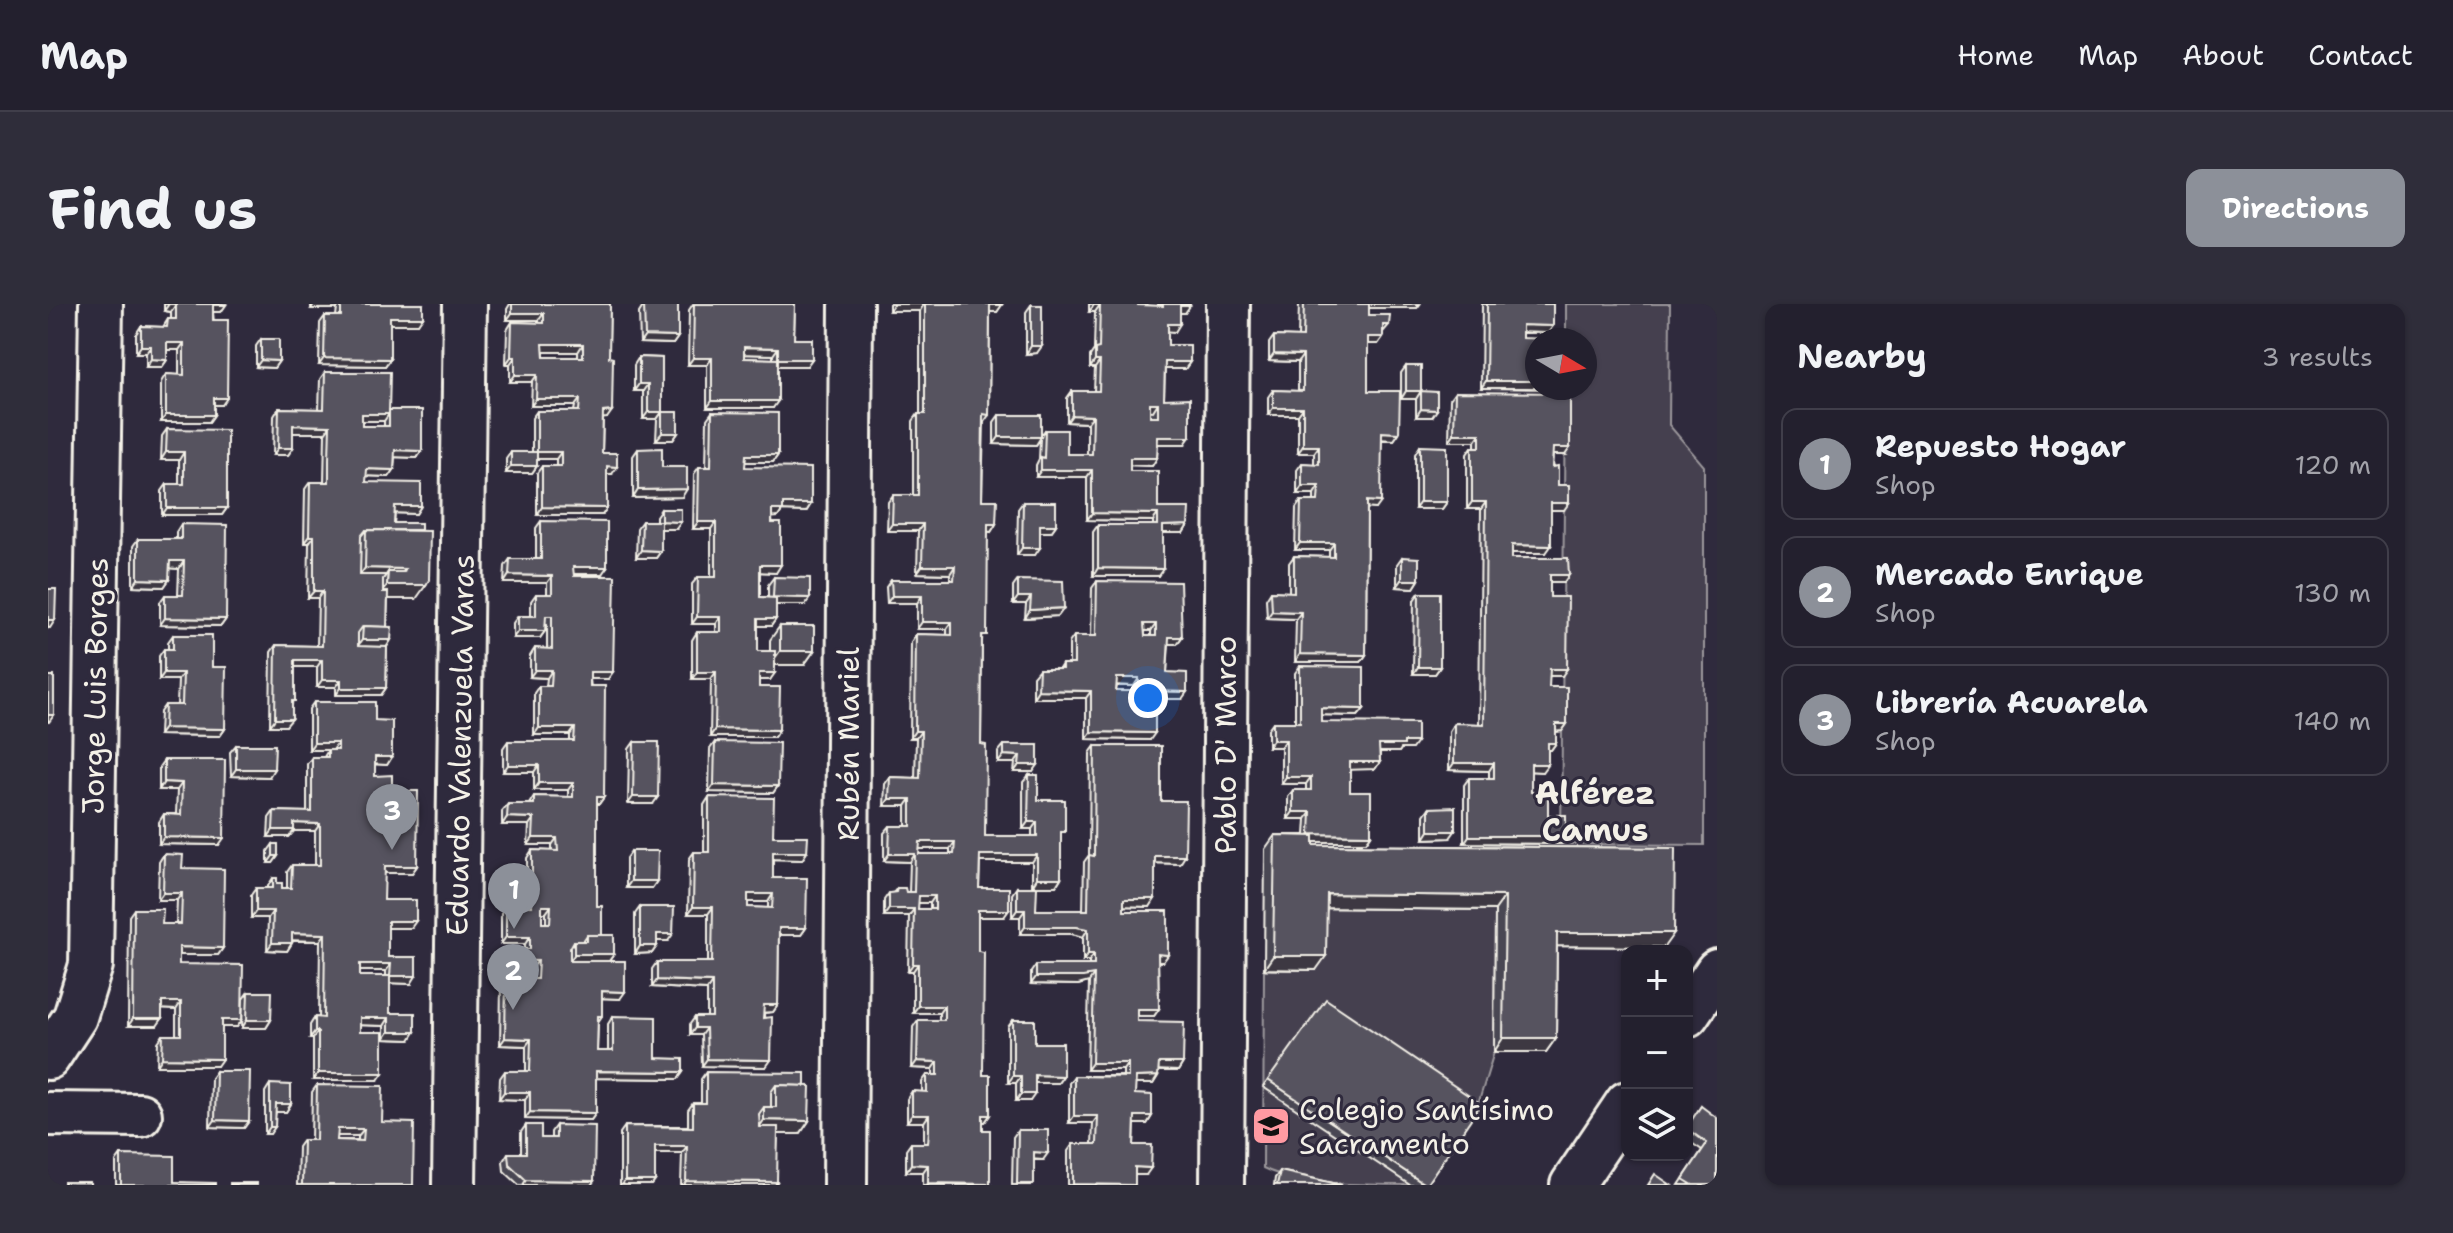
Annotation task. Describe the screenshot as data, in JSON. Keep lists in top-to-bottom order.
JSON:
{
  "streets": {
    "street": [
      "Jorge Luis Borges",
      "Rubén Mariel",
      "Eduardo Valenzuela Varas",
      "Pablo D' Marco"
    ]
  },
  "districts": ["Alférez Camus"],
  "places": {
    "school or university": ["Colegio Santísimo Sacramento"]
  },
  "north": "right",
  "page": {
    "header": "Map",
    "nav": [
      "Home",
      "Map",
      "About",
      "Contact"
    ],
    "buttons": "Directions",
    "title": "Find us",
    "heading": ["Nearby", "3 results"],
    "list": [
      {
        "mark": "1",
        "name": "Repuesto Hogar",
        "note": "Shop",
        "value": "120 m"
      },
      {
        "mark": "2",
        "name": "Mercado Enrique",
        "note": "Shop",
        "value": "130 m"
      },
      {
        "mark": "3",
        "name": "Librería Acuarela",
        "note": "Shop",
        "value": "140 m"
      }
    ],
    "pins": ["3", "1", "2"],
    "map_buttons": ["+", "−"]
  }
}
